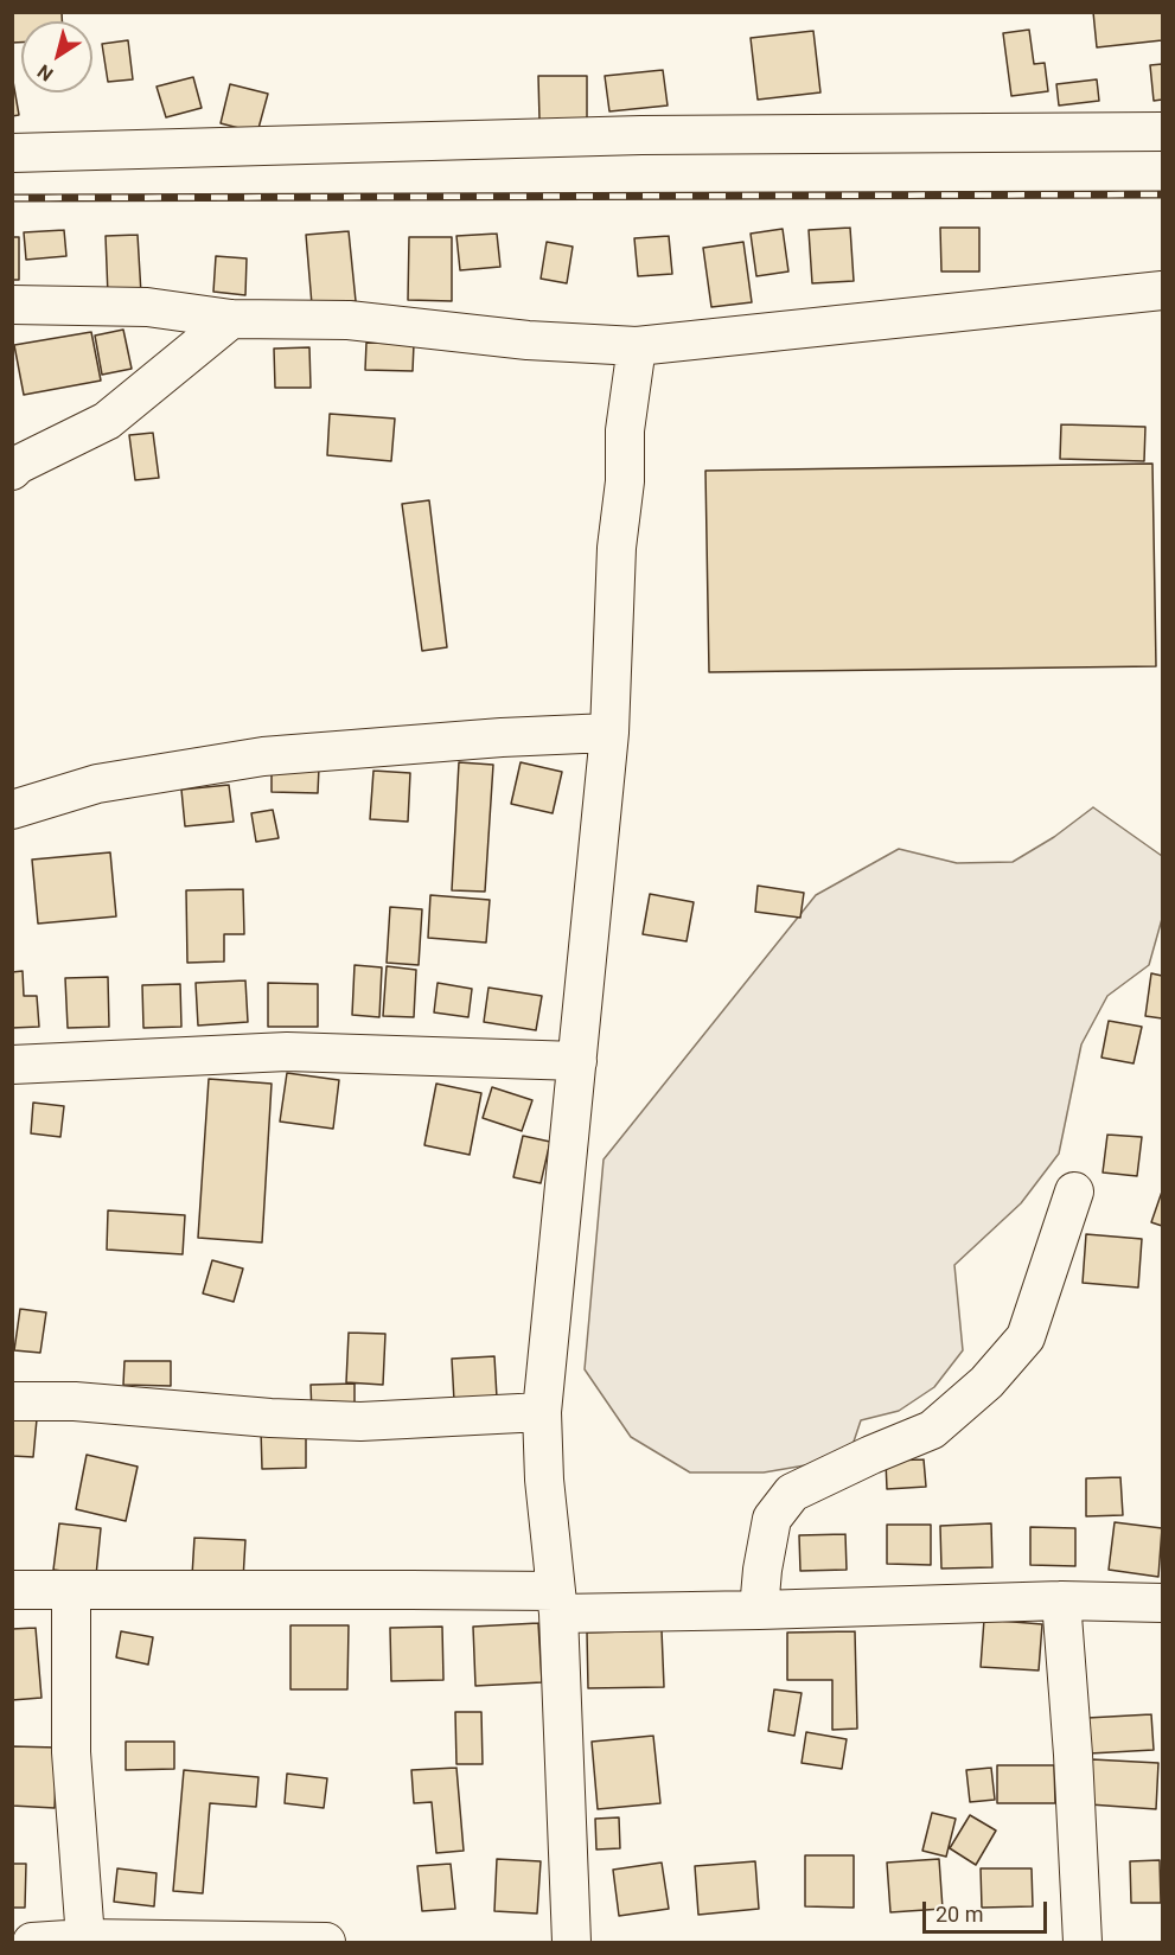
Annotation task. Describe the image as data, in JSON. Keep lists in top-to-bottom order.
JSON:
{
  "scale_bar": "20 m",
  "north": "bottom left"
}
